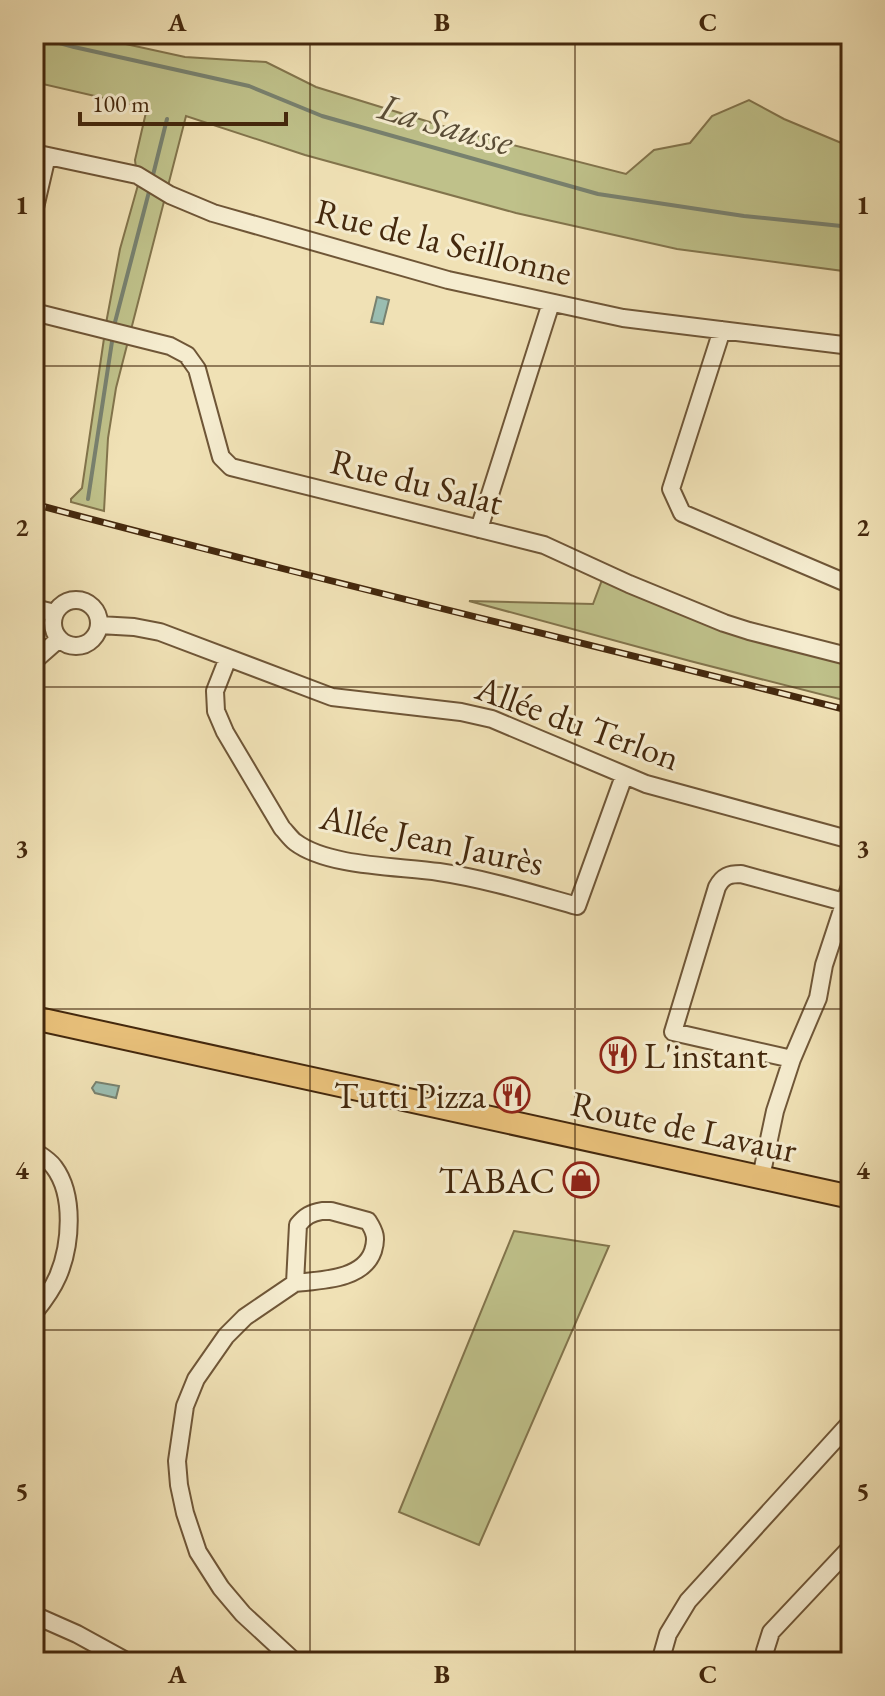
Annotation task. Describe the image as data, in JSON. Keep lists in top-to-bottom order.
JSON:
{
  "streets": {
    "main road": ["Route de Lavaur"],
    "street": [
      "Rue de la Seillonne",
      "Rue du Salat",
      "Allée du Terlon",
      "Allée Jean Jaurès"
    ]
  },
  "crossings": [
    ["Allée du Terlon", "Allée Jean Jaurès"]
  ],
  "water": ["La Sausse"],
  "places": {
    "restaurant": ["L'instant", "Tutti Pizza"],
    "shop": ["TABAC"]
  },
  "scale_bar": "100 m",
  "grid": {
    "columns": ["A", "B", "C"],
    "rows": [
      "1",
      "2",
      "3",
      "4",
      "5"
    ]
  }
}
